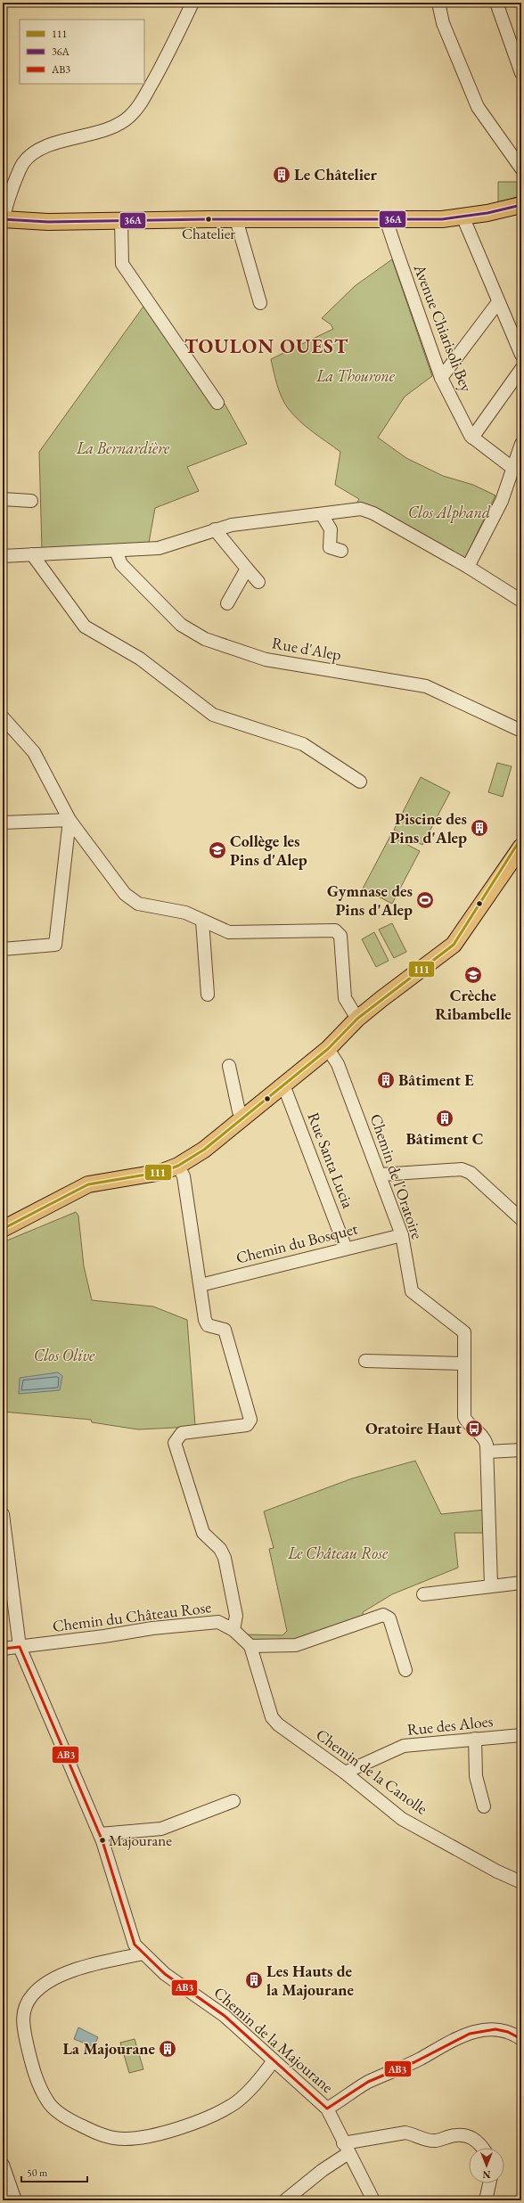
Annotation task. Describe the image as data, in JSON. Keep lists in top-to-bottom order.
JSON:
{
  "streets": {
    "street": [
      "Avenue Chiarisoli Bey",
      "Rue d'Alep",
      "Rue Santa Lucia",
      "Chemin de l'Oratoire",
      "Chemin du Bosquet",
      "Chemin du Château Rose",
      "Rue des Aloes",
      "Chemin de la Canolle",
      "Chemin de la Majourane"
    ]
  },
  "crossings": [
    ["Rue Santa Lucia", "Chemin du Bosquet"],
    ["Chemin de l'Oratoire", "Chemin du Bosquet"],
    ["Chemin du Château Rose", "Chemin de la Canolle"],
    ["Chemin du Château Rose", "Chemin de la Majourane"],
    ["Rue des Aloes", "Chemin de la Canolle"]
  ],
  "districts": ["TOULON OUEST"],
  "parks": [
    "La Thourone",
    "La Bernardière",
    "Clos Alphand",
    "Clos Olive",
    "Le Château Rose"
  ],
  "places": {
    "building": [
      "Le Châtelier",
      "Piscine des Pins d'Alep",
      "Bâtiment E",
      "Bâtiment C",
      "Les Hauts de la Majourane",
      "La Majourane"
    ],
    "other": ["Chatelier", "Majourane"],
    "school or university": ["Collège les Pins d'Alep", "Crèche Ribambelle"],
    "sports": ["Gymnase des Pins d'Alep"],
    "bus stop": ["Oratoire Haut"]
  },
  "lines": ["transit line 36A", "transit line 111", "transit line AB3"],
  "legend": ["111", "36A", "AB3"],
  "scale_bar": "50 m",
  "north": "bottom"
}
